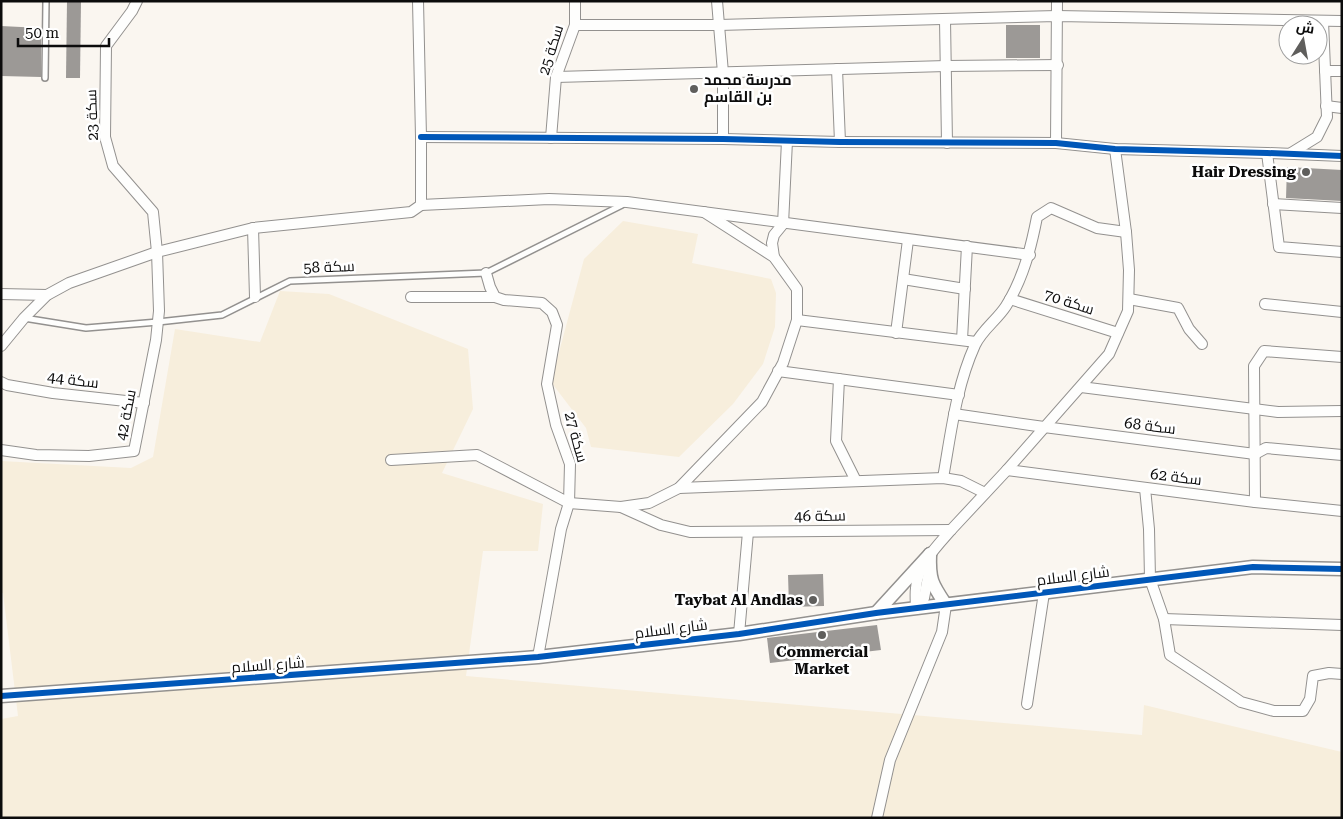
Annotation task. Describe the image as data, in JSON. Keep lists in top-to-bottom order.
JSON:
{
  "streets": {
    "street": [
      "سكة 25",
      "سكة 23",
      "سكة 70",
      "سكة 44",
      "سكة 42",
      "سكة 68",
      "سكة 27",
      "سكة 62",
      "سكة 46",
      "شارع السلام"
    ],
    "lane": ["سكة 58"]
  },
  "crossings": [
    ["سكة 23", "سكة 42"],
    ["سكة 58", "سكة 42"],
    ["سكة 44", "سكة 42"],
    ["سكة 27", "شارع السلام"]
  ],
  "places": [
    "مدرسة محمد بن القاسم",
    "Hair Dressing",
    "Taybat Al Andlas",
    "Commercial Market"
  ],
  "scale_bar": "50 m",
  "north": "top"
}
